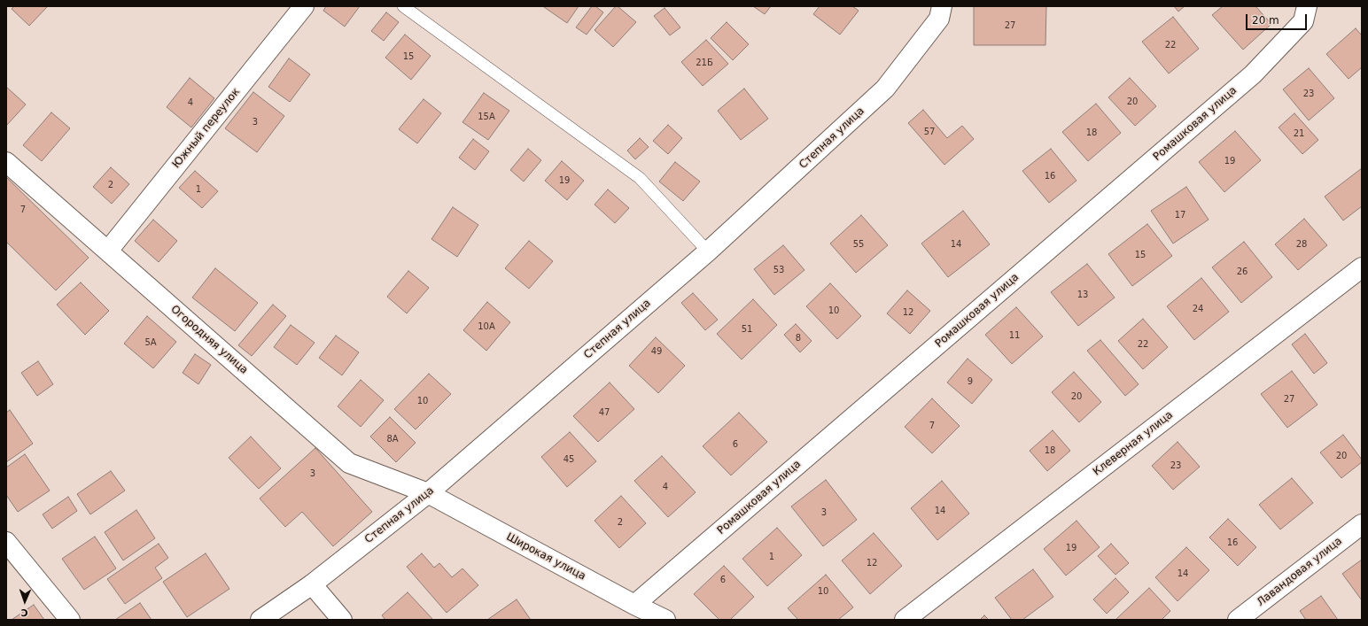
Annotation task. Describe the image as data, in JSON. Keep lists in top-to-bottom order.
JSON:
{
  "streets": {
    "street": [
      "Ромашковая улица",
      "Южный переулок",
      "Степная улица",
      "Огородняя улица",
      "Клеверная улица",
      "Широкая улица",
      "Лавандовая улица"
    ]
  },
  "crossings": [
    ["Ромашковая улица", "Широкая улица"],
    ["Южный переулок", "Огородняя улица"],
    ["Степная улица", "Огородняя улица"],
    ["Степная улица", "Широкая улица"],
    ["Огородняя улица", "Широкая улица"]
  ],
  "house_numbers": [
    "27",
    "22",
    "15",
    "21Б",
    "23",
    "20",
    "4",
    "15А",
    "3",
    "57",
    "18",
    "21",
    "19",
    "16",
    "19",
    "2",
    "1",
    "7",
    "17",
    "55",
    "14",
    "28",
    "15",
    "53",
    "26",
    "13",
    "24",
    "10",
    "12",
    "10А",
    "51",
    "11",
    "8",
    "5А",
    "22",
    "49",
    "9",
    "20",
    "27",
    "10",
    "47",
    "7",
    "8А",
    "6",
    "18",
    "20",
    "45",
    "23",
    "3",
    "4",
    "14",
    "3",
    "2",
    "16",
    "19",
    "1",
    "12",
    "14",
    "6",
    "10"
  ],
  "scale_bar": "20 m",
  "north": "bottom"
}
